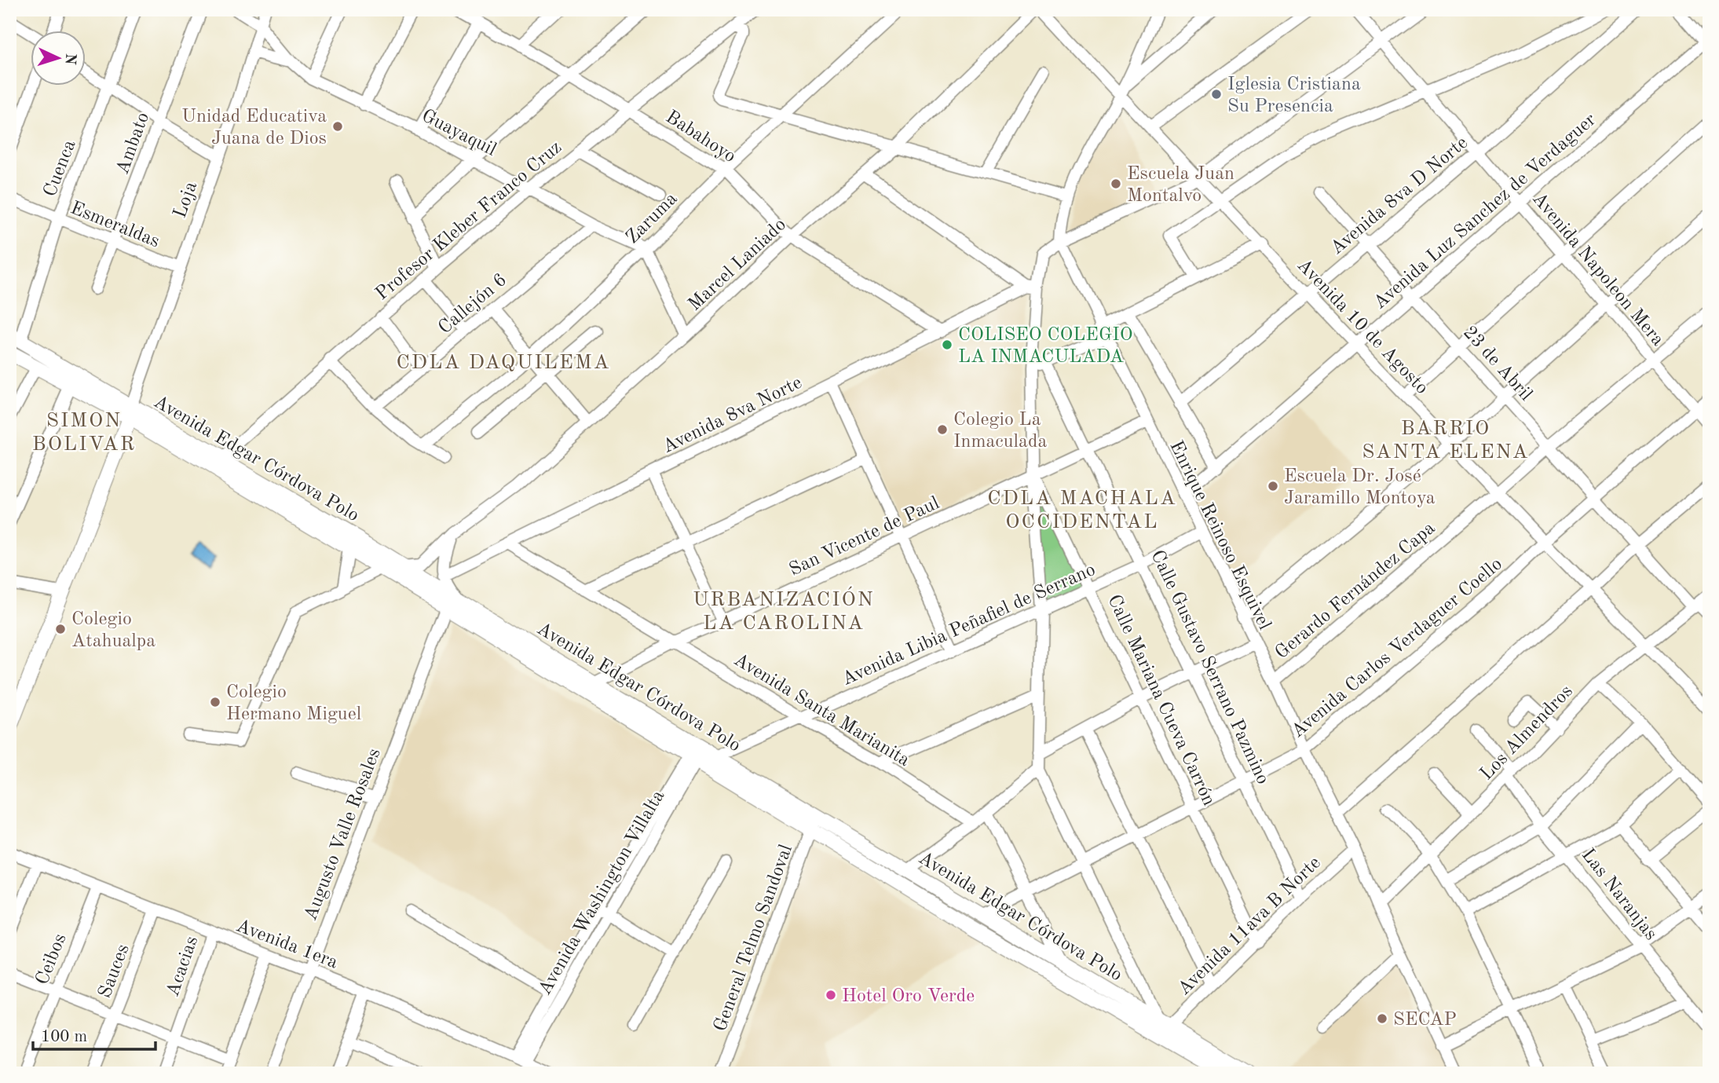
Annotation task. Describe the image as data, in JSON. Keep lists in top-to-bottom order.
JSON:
{
  "streets": {
    "main road": ["Avenida Edgar Córdova Polo"],
    "street": [
      "Guayaquil",
      "Babahoyo",
      "Ambato",
      "Cuenca",
      "Avenida 8va D Norte",
      "Loja",
      "Avenida Luz Sanchez de Verdaguer",
      "Zaruma",
      "Profesor Kleber Franco Cruz",
      "Esmeraldas",
      "Marcel Laniado",
      "Avenida Napoleon Mera",
      "Callejón 6",
      "Avenida 10 de Agosto",
      "23 de Abril",
      "Avenida 8va Norte",
      "Enrique Reinoso Esquivel",
      "San Vicente de Paul",
      "Gerardo Fernández Capa",
      "Avenida Libia Peñafiel de Serrano",
      "Avenida Carlos Verdaguer Coello",
      "Calle Gustavo Serrano Pazmino",
      "Calle Mariana Cueva Carrón",
      "Avenida Santa Marianita",
      "Los Almendros",
      "Augusto Valle Rosales",
      "Avenida Washington Villalta",
      "Las Naranjas",
      "Avenida 11ava B Norte",
      "General Telmo Sandoval",
      "Avenida 1era",
      "Ceibos",
      "Acacias",
      "Sauces"
    ]
  },
  "crossings": [
    ["Guayaquil", "Loja"],
    ["Guayaquil", "Zaruma"],
    ["Guayaquil", "Profesor Kleber Franco Cruz"],
    ["Guayaquil", "Callejón 6"],
    ["Babahoyo", "Zaruma"],
    ["Babahoyo", "Profesor Kleber Franco Cruz"],
    ["Babahoyo", "Marcel Laniado"],
    ["Babahoyo", "Avenida 8va Norte"],
    ["Ambato", "Esmeraldas"],
    ["Cuenca", "Esmeraldas"],
    ["Cuenca", "Avenida Edgar Córdova Polo"],
    ["Avenida 8va D Norte", "Avenida Napoleon Mera"],
    ["Avenida 8va D Norte", "Avenida 10 de Agosto"],
    ["Avenida 8va D Norte", "23 de Abril"],
    ["Loja", "Esmeraldas"],
    ["Loja", "Avenida Edgar Córdova Polo"],
    ["Avenida Luz Sanchez de Verdaguer", "Avenida Napoleon Mera"],
    ["Avenida Luz Sanchez de Verdaguer", "Avenida 10 de Agosto"],
    ["Avenida Luz Sanchez de Verdaguer", "23 de Abril"],
    ["Avenida Luz Sanchez de Verdaguer", "Enrique Reinoso Esquivel"],
    ["Profesor Kleber Franco Cruz", "Avenida Edgar Córdova Polo"],
    ["Marcel Laniado", "Avenida Edgar Córdova Polo"],
    ["Avenida Napoleon Mera", "Gerardo Fernández Capa"],
    ["Avenida Napoleon Mera", "Avenida Carlos Verdaguer Coello"],
    ["Avenida 10 de Agosto", "Gerardo Fernández Capa"],
    ["Avenida 10 de Agosto", "Avenida Carlos Verdaguer Coello"],
    ["Avenida 10 de Agosto", "Los Almendros"],
    ["23 de Abril", "Gerardo Fernández Capa"],
    ["23 de Abril", "Avenida Carlos Verdaguer Coello"],
    ["23 de Abril", "Los Almendros"],
    ["Avenida 8va Norte", "Avenida Santa Marianita"],
    ["Avenida Edgar Córdova Polo", "San Vicente de Paul"],
    ["Avenida Edgar Córdova Polo", "Avenida Libia Peñafiel de Serrano"],
    ["Avenida Edgar Córdova Polo", "Avenida Carlos Verdaguer Coello"],
    ["Avenida Edgar Córdova Polo", "Augusto Valle Rosales"],
    ["Avenida Edgar Córdova Polo", "Avenida Washington Villalta"],
    ["Avenida Edgar Córdova Polo", "Avenida 11ava B Norte"],
    ["Avenida Edgar Córdova Polo", "General Telmo Sandoval"],
    ["Enrique Reinoso Esquivel", "San Vicente de Paul"],
    ["Enrique Reinoso Esquivel", "Gerardo Fernández Capa"],
    ["Enrique Reinoso Esquivel", "Avenida Libia Peñafiel de Serrano"],
    ["Enrique Reinoso Esquivel", "Avenida Carlos Verdaguer Coello"],
    ["Enrique Reinoso Esquivel", "Los Almendros"],
    ["Enrique Reinoso Esquivel", "Avenida 11ava B Norte"],
    ["San Vicente de Paul", "Calle Gustavo Serrano Pazmino"],
    ["San Vicente de Paul", "Calle Mariana Cueva Carrón"],
    ["San Vicente de Paul", "Avenida Santa Marianita"],
    ["Avenida Libia Peñafiel de Serrano", "Calle Gustavo Serrano Pazmino"],
    ["Avenida Libia Peñafiel de Serrano", "Calle Mariana Cueva Carrón"],
    ["Avenida Libia Peñafiel de Serrano", "Avenida Santa Marianita"],
    ["Avenida Carlos Verdaguer Coello", "Calle Gustavo Serrano Pazmino"],
    ["Avenida Carlos Verdaguer Coello", "Calle Mariana Cueva Carrón"],
    ["Calle Gustavo Serrano Pazmino", "Avenida 11ava B Norte"],
    ["Calle Mariana Cueva Carrón", "Avenida 11ava B Norte"],
    ["Los Almendros", "Las Naranjas"],
    ["Augusto Valle Rosales", "Avenida 1era"],
    ["Avenida Washington Villalta", "Avenida 1era"],
    ["Avenida 1era", "Ceibos"],
    ["Avenida 1era", "Acacias"],
    ["Avenida 1era", "Sauces"]
  ],
  "districts": [
    "CDLA DAQUILEMA",
    "SIMON BOLIVAR",
    "BARRIO SANTA ELENA",
    "CDLA MACHALA OCCIDENTAL",
    "URBANIZACIÓN LA CAROLINA"
  ],
  "places": [
    "Iglesia Cristiana Su Presencia",
    "Unidad Educativa Juana de Dios",
    "Escuela Juan Montalvo",
    "COLISEO COLEGIO LA INMACULADA",
    "Colegio La Inmaculada",
    "Escuela Dr. José Jaramillo Montoya",
    "Colegio Atahualpa",
    "Colegio Hermano Miguel",
    "Hotel Oro Verde",
    "SECAP"
  ],
  "scale_bar": "100 m",
  "north": "right"
}
